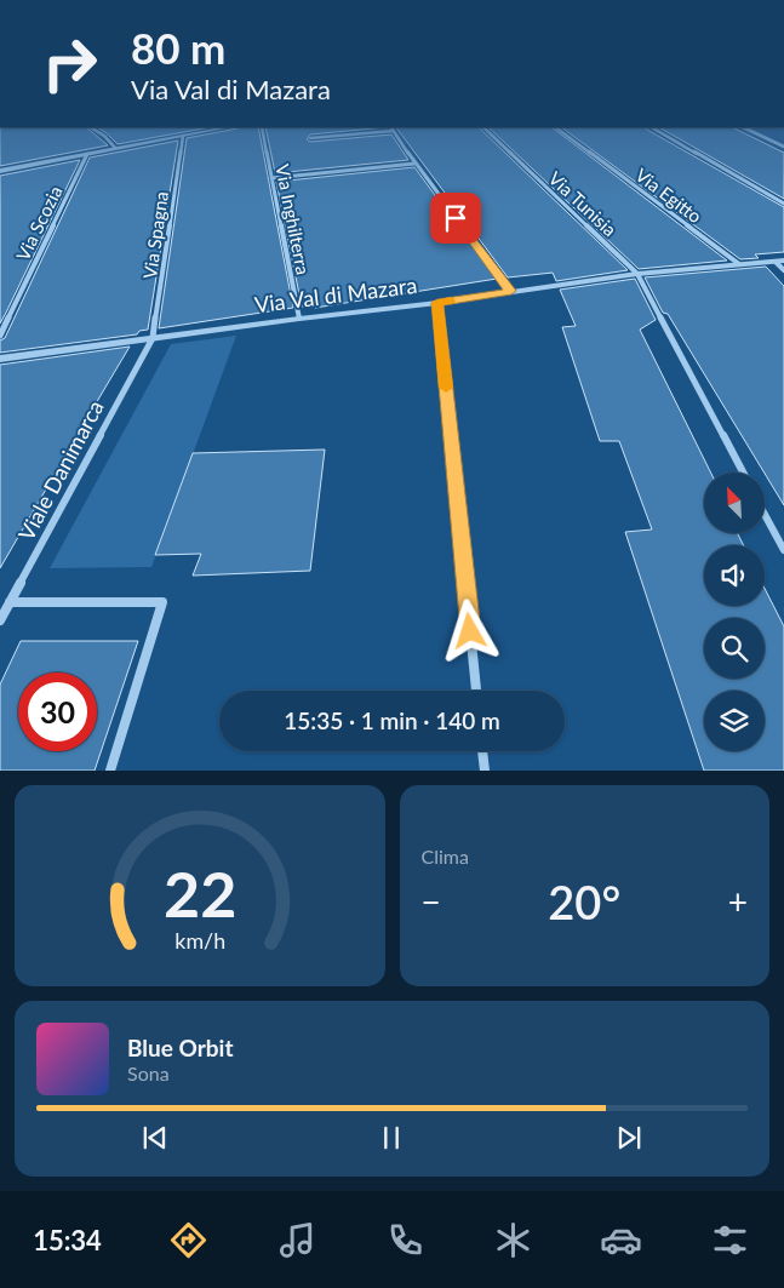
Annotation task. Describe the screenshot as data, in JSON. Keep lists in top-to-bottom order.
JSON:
{
  "streets": {
    "street": [
      "Via Egitto",
      "Via Tunisia",
      "Via Inghilterra",
      "Via Scozia",
      "Via Spagna",
      "Via Val di Mazara",
      "Viale Danimarca"
    ]
  },
  "crossings": [
    ["Via Egitto", "Via Val di Mazara"],
    ["Via Tunisia", "Via Val di Mazara"],
    ["Via Inghilterra", "Via Val di Mazara"],
    ["Via Spagna", "Via Val di Mazara"],
    ["Via Spagna", "Viale Danimarca"],
    ["Via Val di Mazara", "Viale Danimarca"]
  ],
  "north": "top left",
  "page": {
    "turn": ["80 m", "Via Val di Mazara"],
    "limit": "30",
    "trip": "15:35 · 1 min · 140 m",
    "tile": "Clima",
    "heat": ["−", "20°", "+"],
    "song": ["Blue Orbit", "Sona"],
    "tabs": "15:34",
    "gauge": ["22", "km/h"]
  }
}
